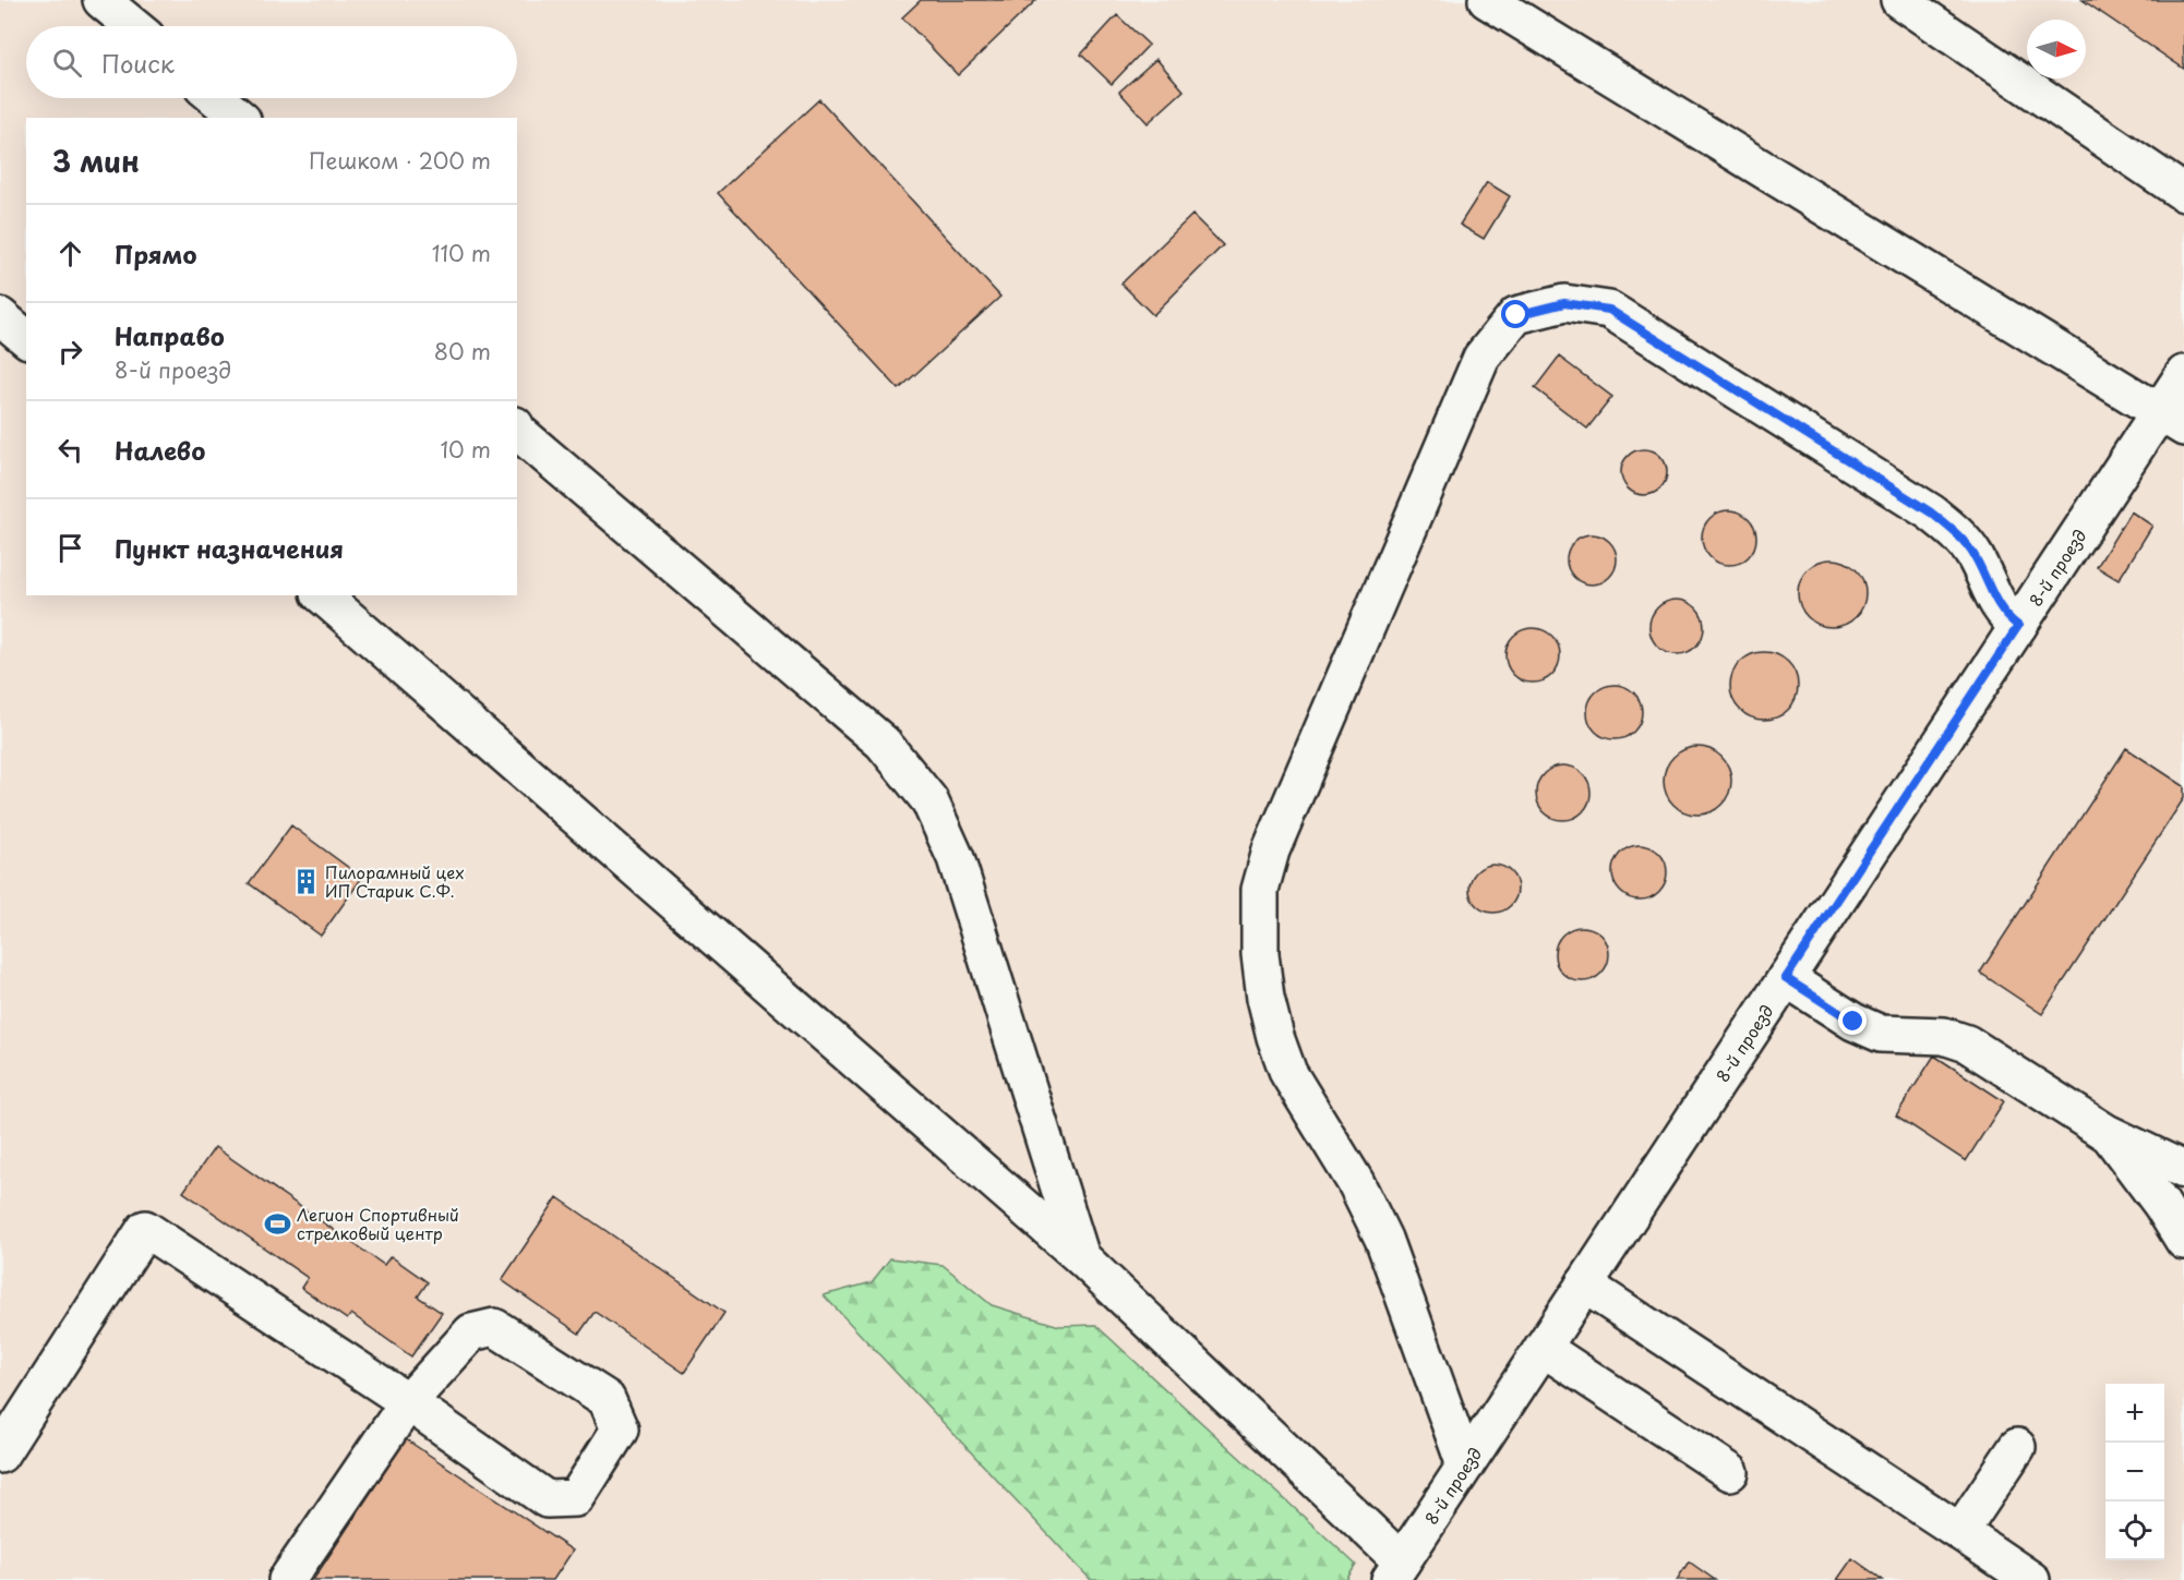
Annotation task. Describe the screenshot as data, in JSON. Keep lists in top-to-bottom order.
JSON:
{
  "streets": {
    "street": ["8-й проезд"]
  },
  "places": {
    "building": ["Пилорамный цех ИП Старик С.Ф."],
    "sports": ["Легион Спортивный стрелковый центр"]
  },
  "north": "right",
  "page": {
    "search": "Поиск",
    "heading": ["3 мин", "Пешком · 200 m"],
    "list": [
      ["Прямо", "110 m"],
      ["Направо", "8-й проезд", "80 m"],
      ["Налево", "10 m"],
      "Пункт назначения"
    ],
    "map_buttons": ["+", "−"]
  }
}
